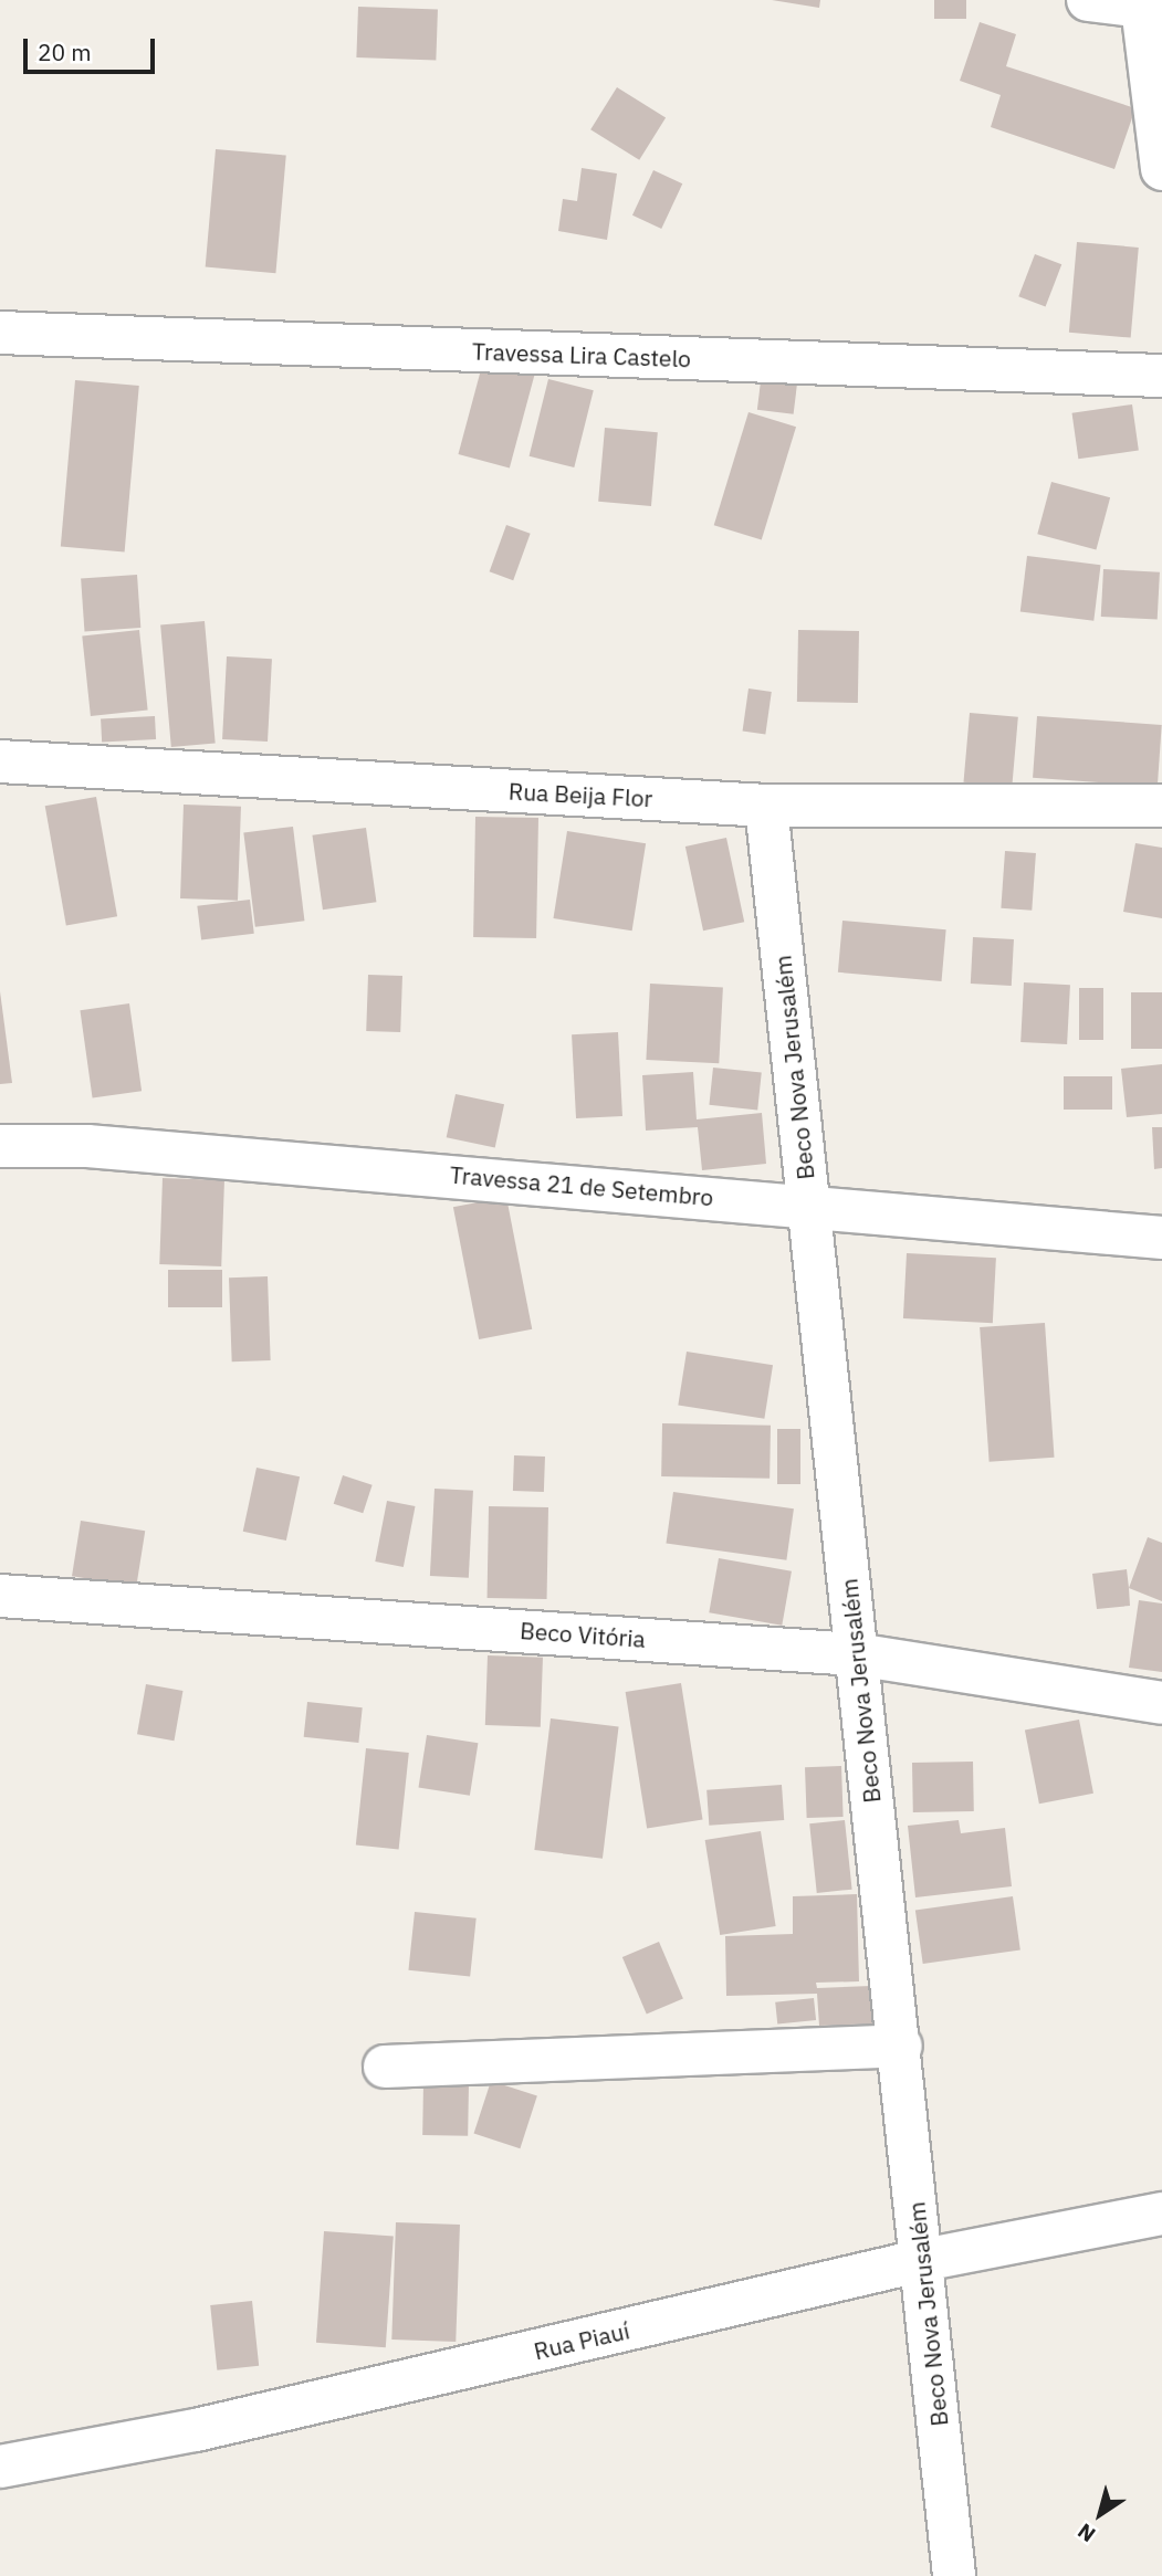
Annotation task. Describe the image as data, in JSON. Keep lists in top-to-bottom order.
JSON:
{
  "streets": {
    "street": [
      "Travessa Lira Castelo",
      "Rua Beija Flor",
      "Beco Nova Jerusalém",
      "Travessa 21 de Setembro",
      "Beco Vitória",
      "Rua Piauí"
    ]
  },
  "crossings": [
    ["Rua Beija Flor", "Beco Nova Jerusalém"],
    ["Beco Nova Jerusalém", "Travessa 21 de Setembro"],
    ["Beco Nova Jerusalém", "Beco Vitória"],
    ["Beco Nova Jerusalém", "Rua Piauí"]
  ],
  "scale_bar": "20 m",
  "north": "bottom left"
}
